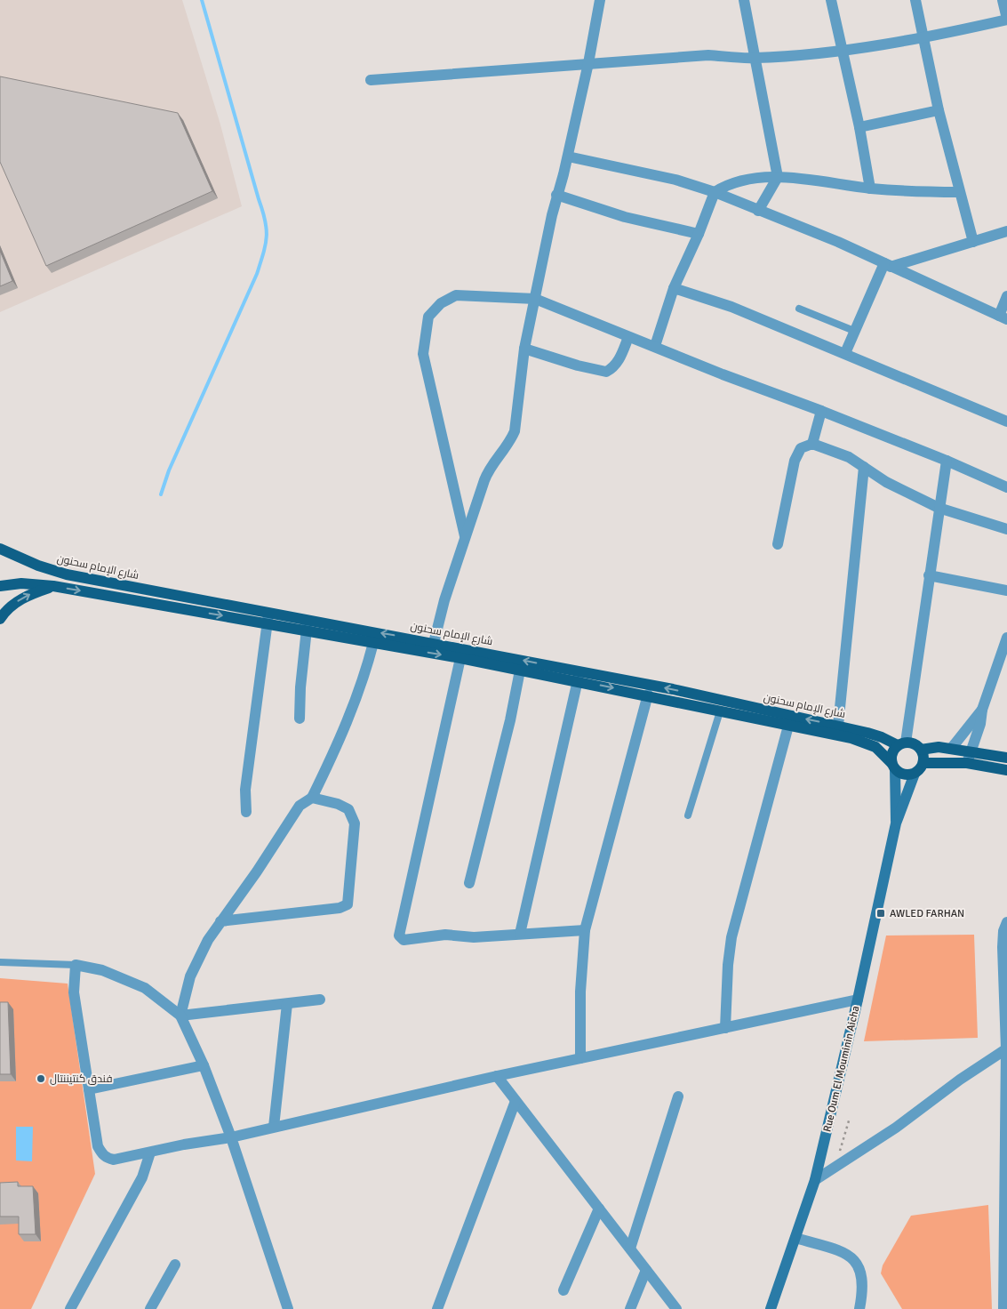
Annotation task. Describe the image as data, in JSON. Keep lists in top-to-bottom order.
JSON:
{
  "streets": {
    "main road": ["شارع الإمام سحنون"],
    "street": ["Rue Oum El Mouminin Aicha"]
  },
  "crossings": [
    ["شارع الإمام سحنون", "Rue Oum El Mouminin Aicha"]
  ],
  "places": {
    "transit": ["AWLED FARHAN"],
    "other": ["فندق كنتيننتال"]
  }
}
